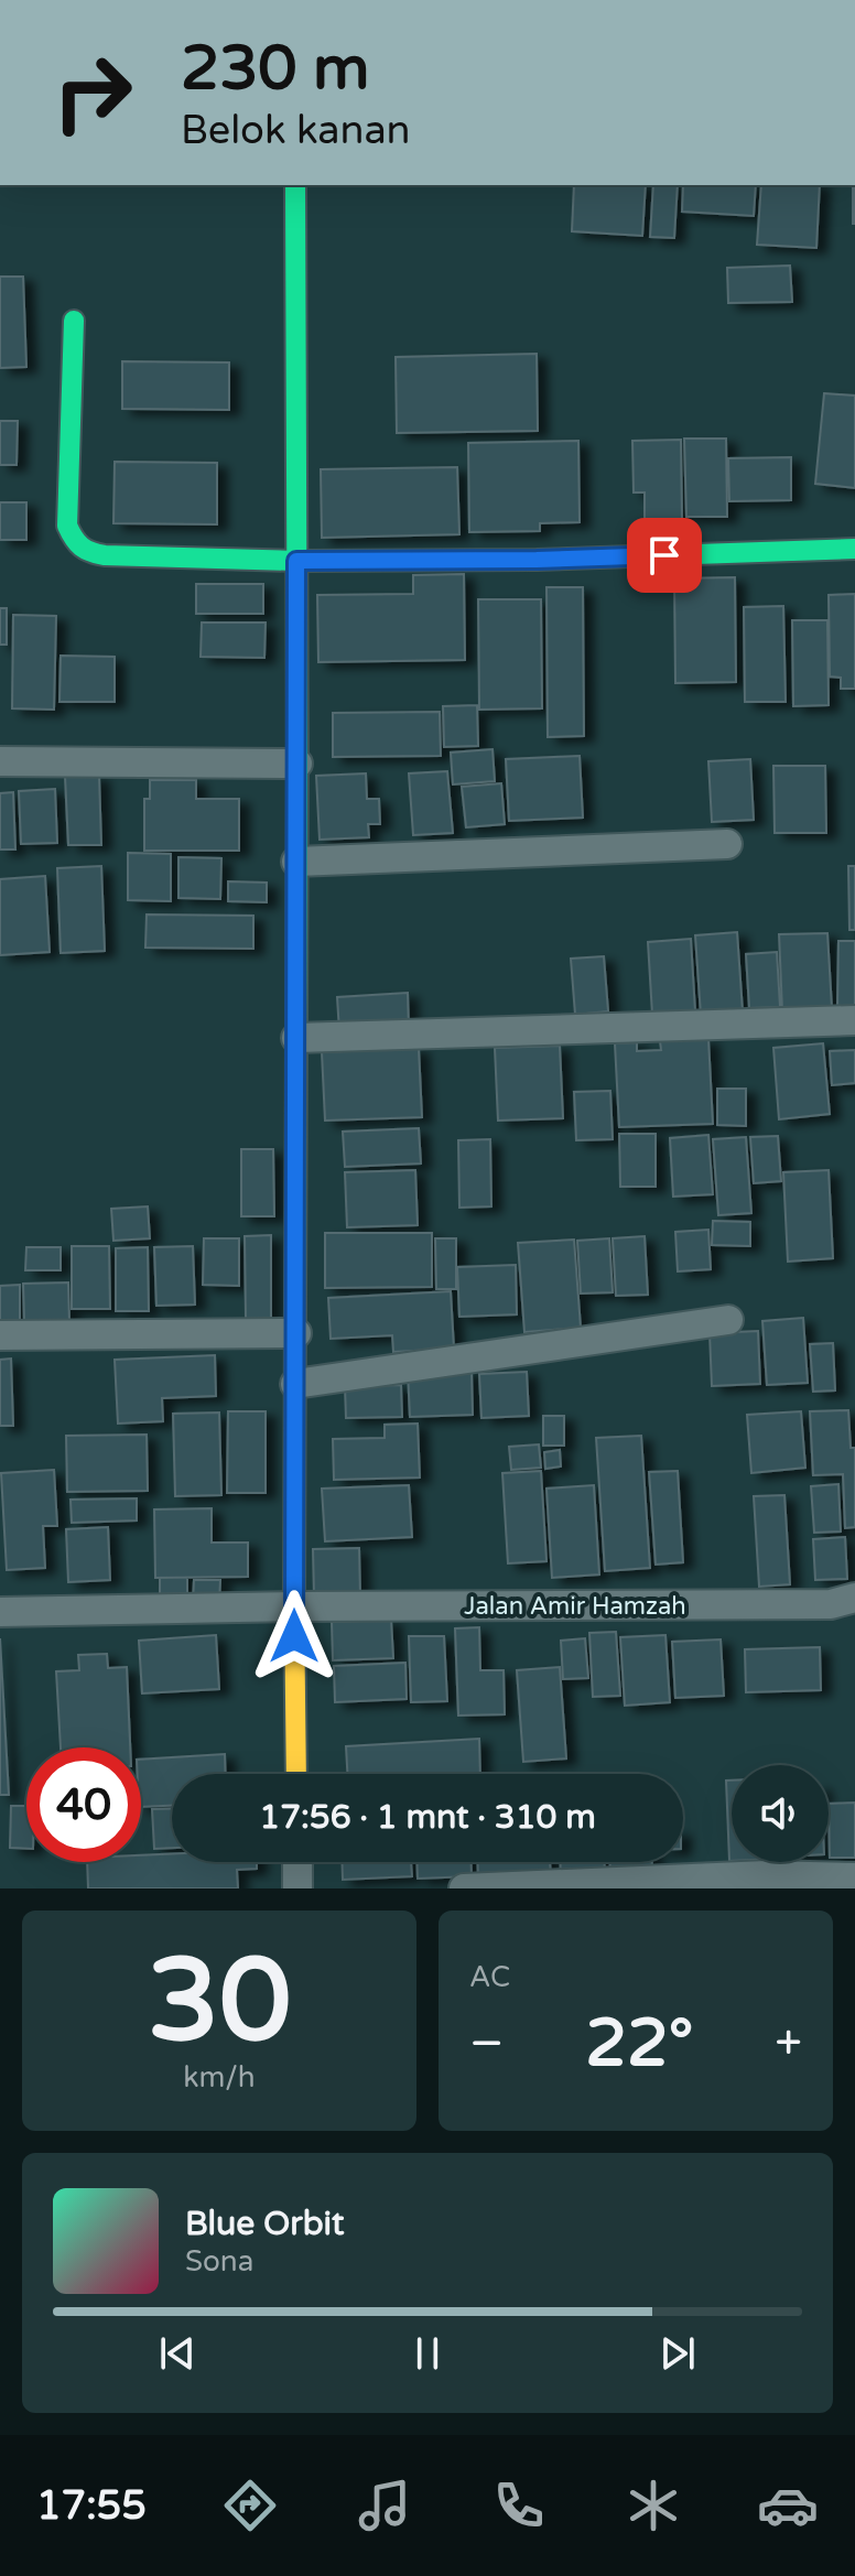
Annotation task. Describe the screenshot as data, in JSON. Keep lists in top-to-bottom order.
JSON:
{
  "streets": {
    "street": ["Jalan Amir Hamzah"]
  },
  "page": {
    "turn": ["230 m", "Belok kanan"],
    "limit": "40",
    "trip": "17:56 · 1 mnt · 310 m",
    "tile": [
      ["30", "km/h"],
      "AC"
    ],
    "heat": ["−", "22°", "+"],
    "song": ["Blue Orbit", "Sona"],
    "tabs": "17:55"
  }
}
